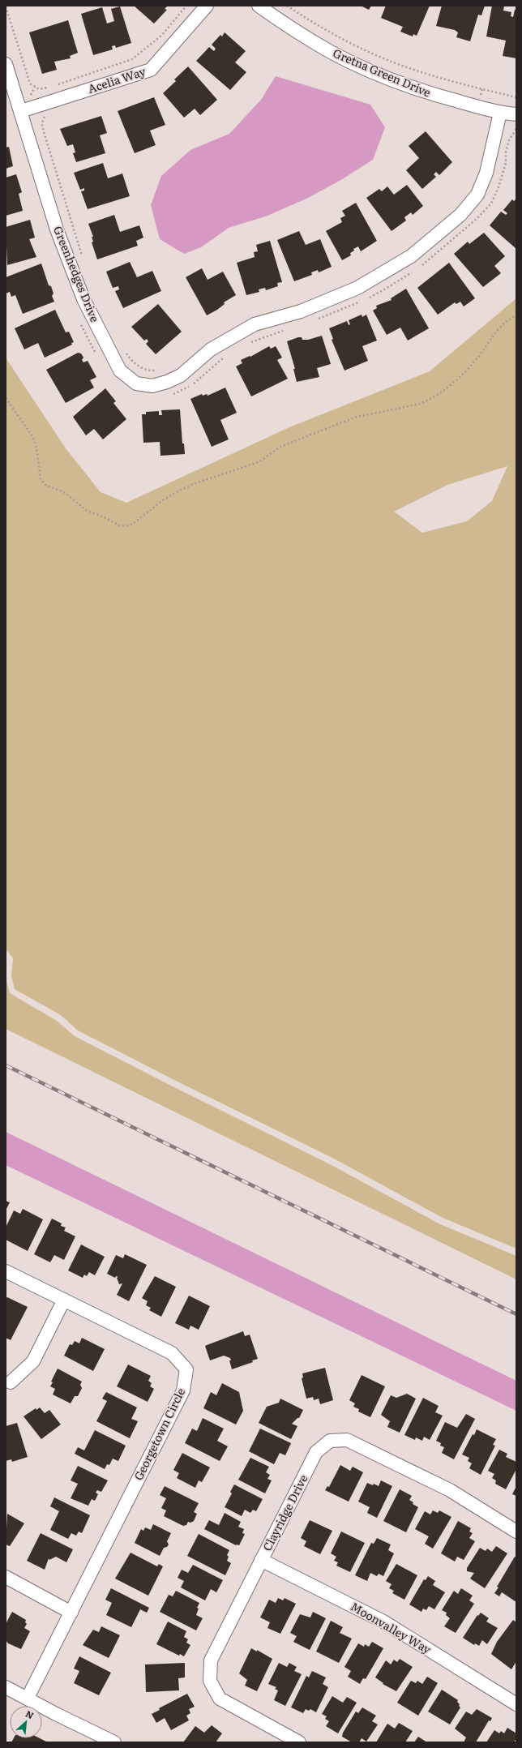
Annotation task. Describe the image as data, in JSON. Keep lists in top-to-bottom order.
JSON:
{
  "streets": {
    "street": [
      "Gretna Green Drive",
      "Acelia Way",
      "Greenhedges Drive",
      "Georgetown Circle",
      "Clayridge Drive",
      "Moonvalley Way"
    ]
  },
  "crossings": [
    ["Gretna Green Drive", "Greenhedges Drive"],
    ["Acelia Way", "Greenhedges Drive"],
    ["Clayridge Drive", "Moonvalley Way"]
  ],
  "north": "top right"
}
